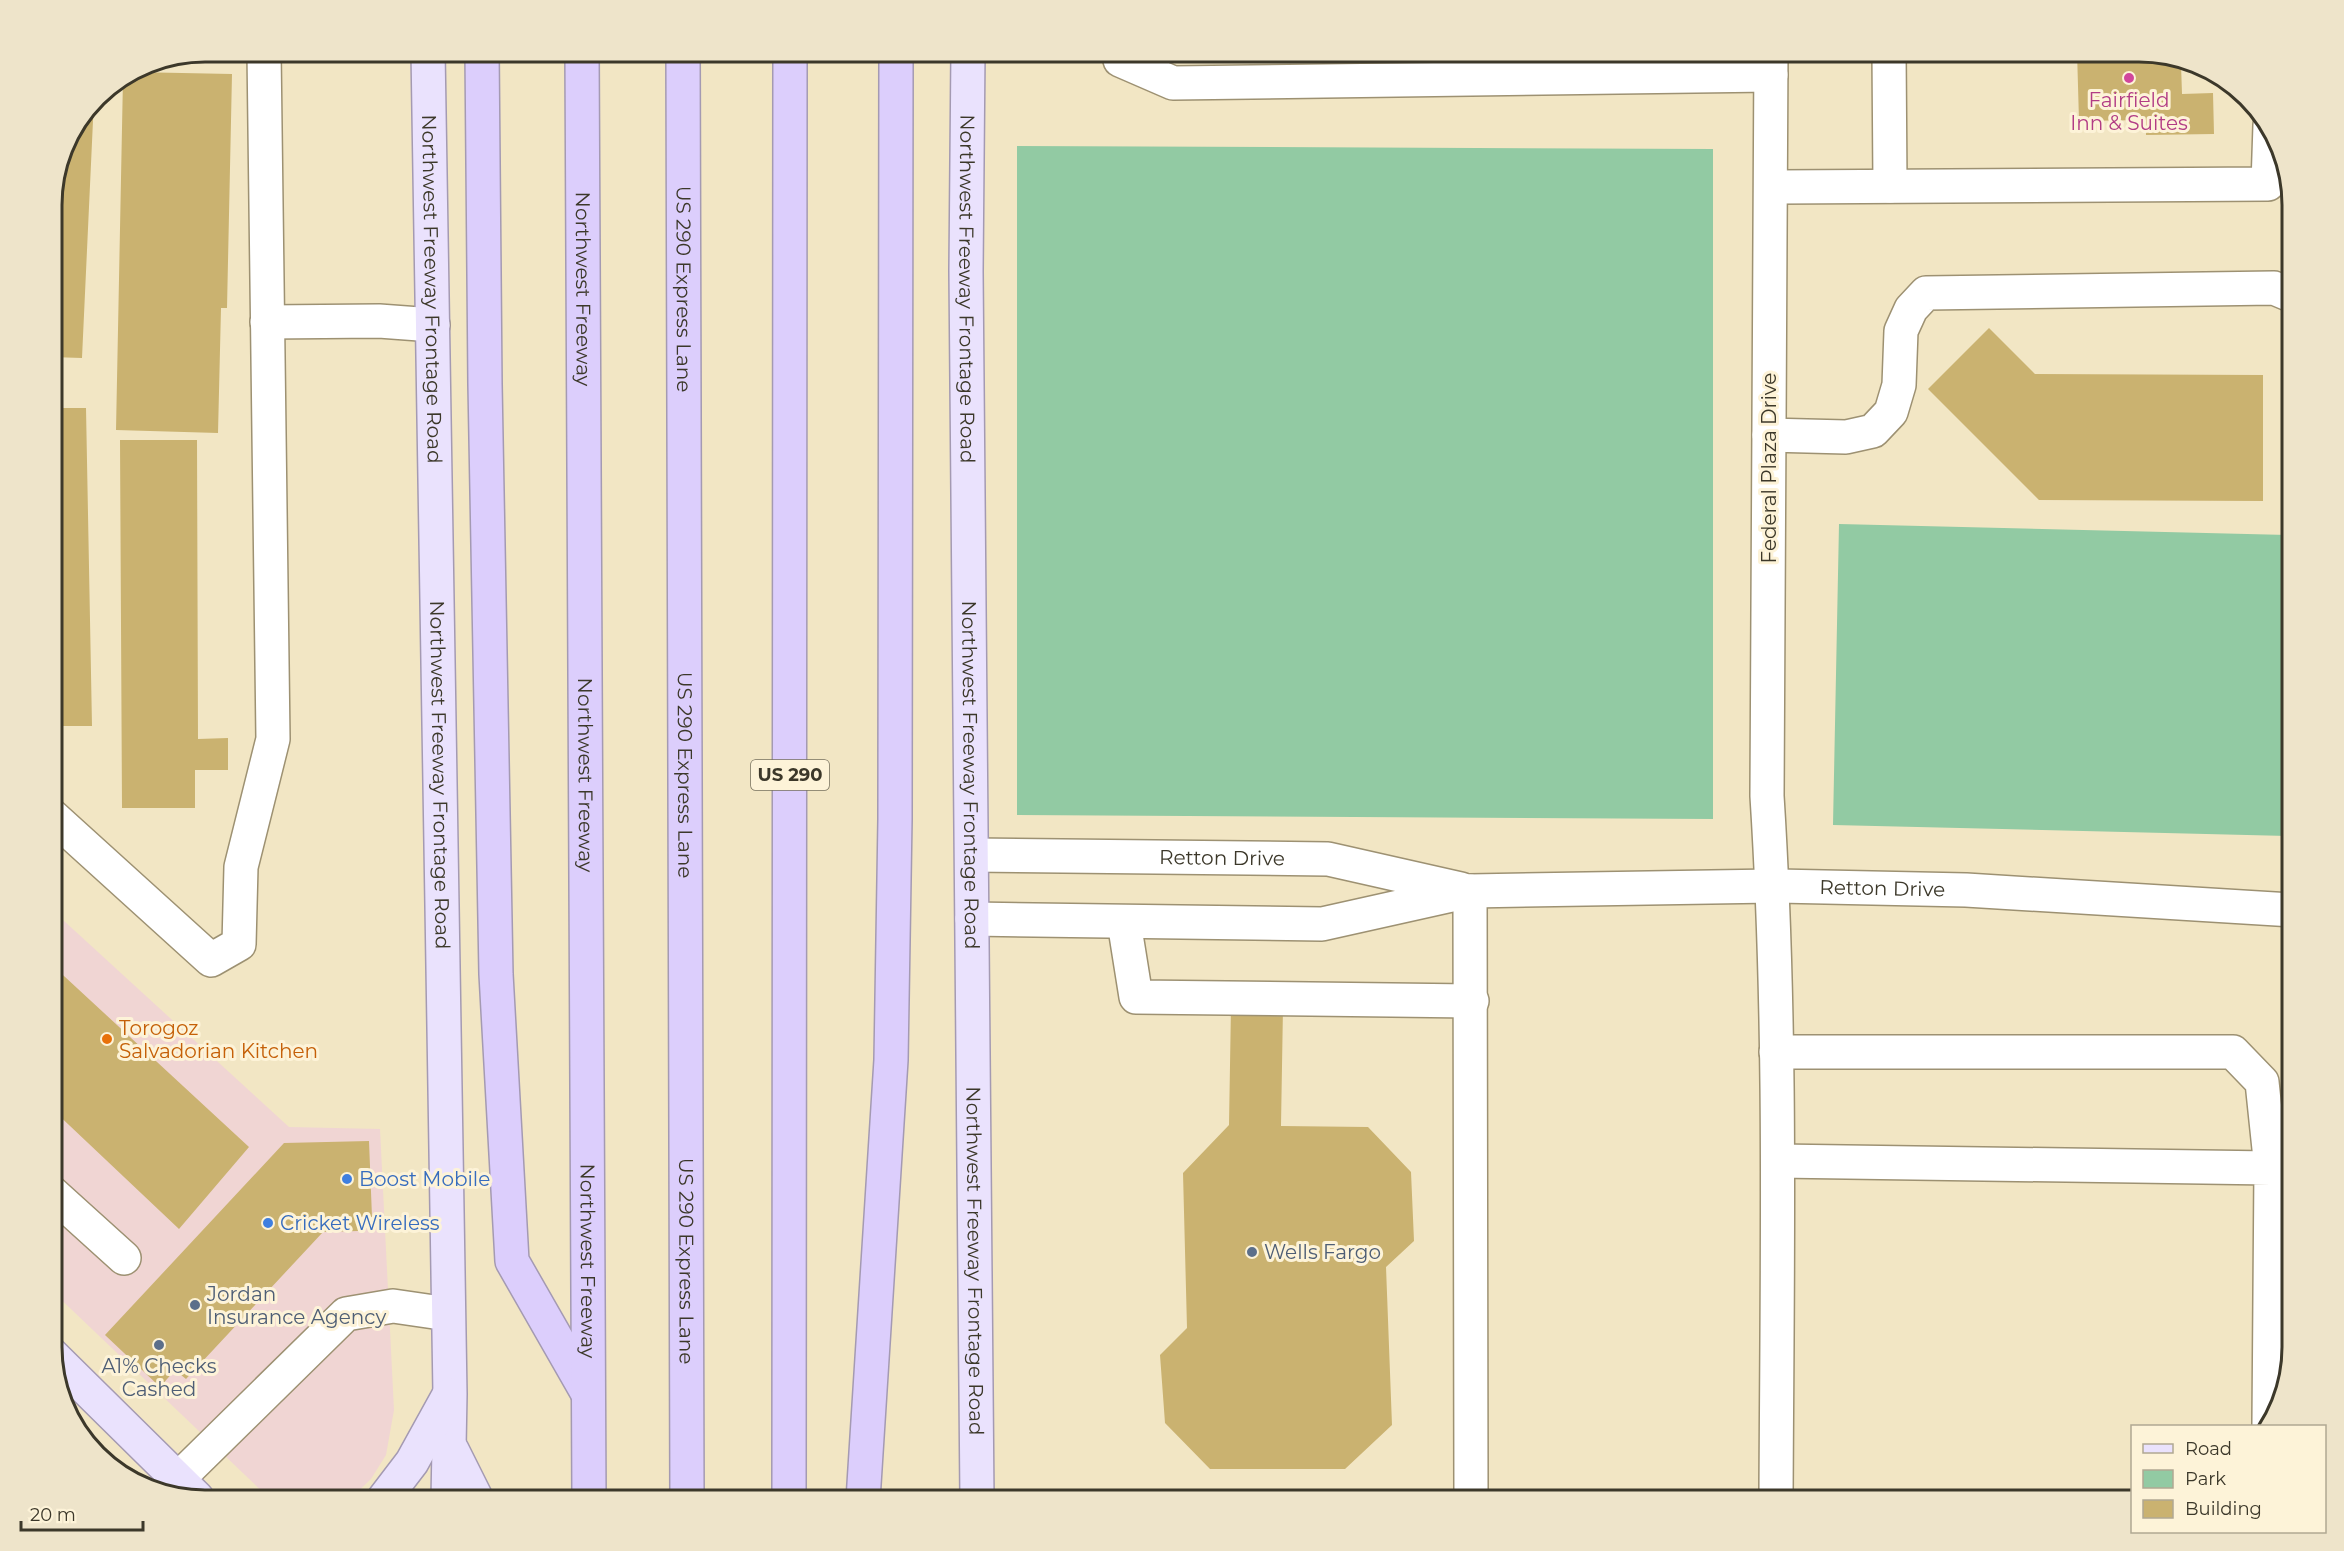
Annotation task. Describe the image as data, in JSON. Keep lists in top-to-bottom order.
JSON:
{
  "streets": {
    "highway": ["Northwest Freeway", "US 290 Express Lane", "US 290"],
    "main road": ["Northwest Freeway Frontage Road"],
    "street": ["Federal Plaza Drive", "Retton Drive"]
  },
  "crossings": [
    ["Northwest Freeway Frontage Road", "Retton Drive"],
    ["Federal Plaza Drive", "Retton Drive"]
  ],
  "places": [
    "Fairfield Inn & Suites",
    "Torogoz Salvadorian Kitchen",
    "Boost Mobile",
    "Cricket Wireless",
    "Wells Fargo",
    "Jordan Insurance Agency",
    "A1% Checks Cashed"
  ],
  "legend": ["Road", "Park", "Building"],
  "scale_bar": "20 m"
}
